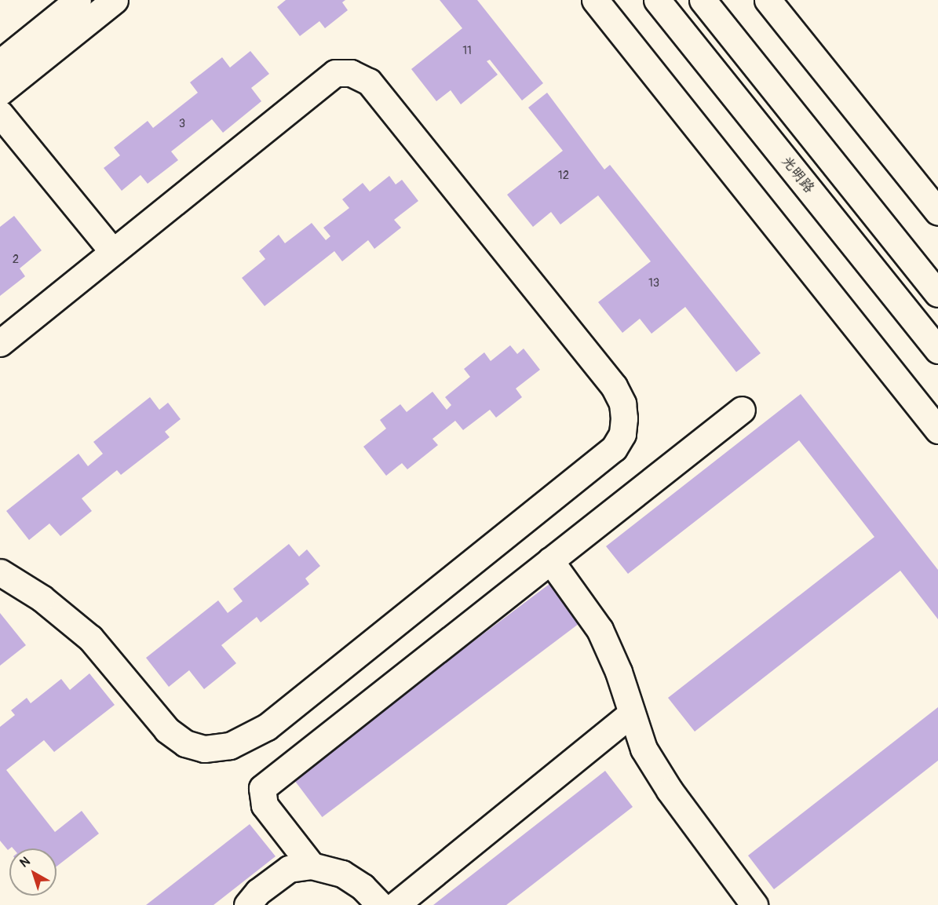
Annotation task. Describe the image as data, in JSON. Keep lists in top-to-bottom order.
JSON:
{
  "streets": {
    "main road": ["光明路"]
  },
  "house_numbers": [
    "11",
    "3",
    "12",
    "2",
    "13"
  ],
  "north": "top left"
}
